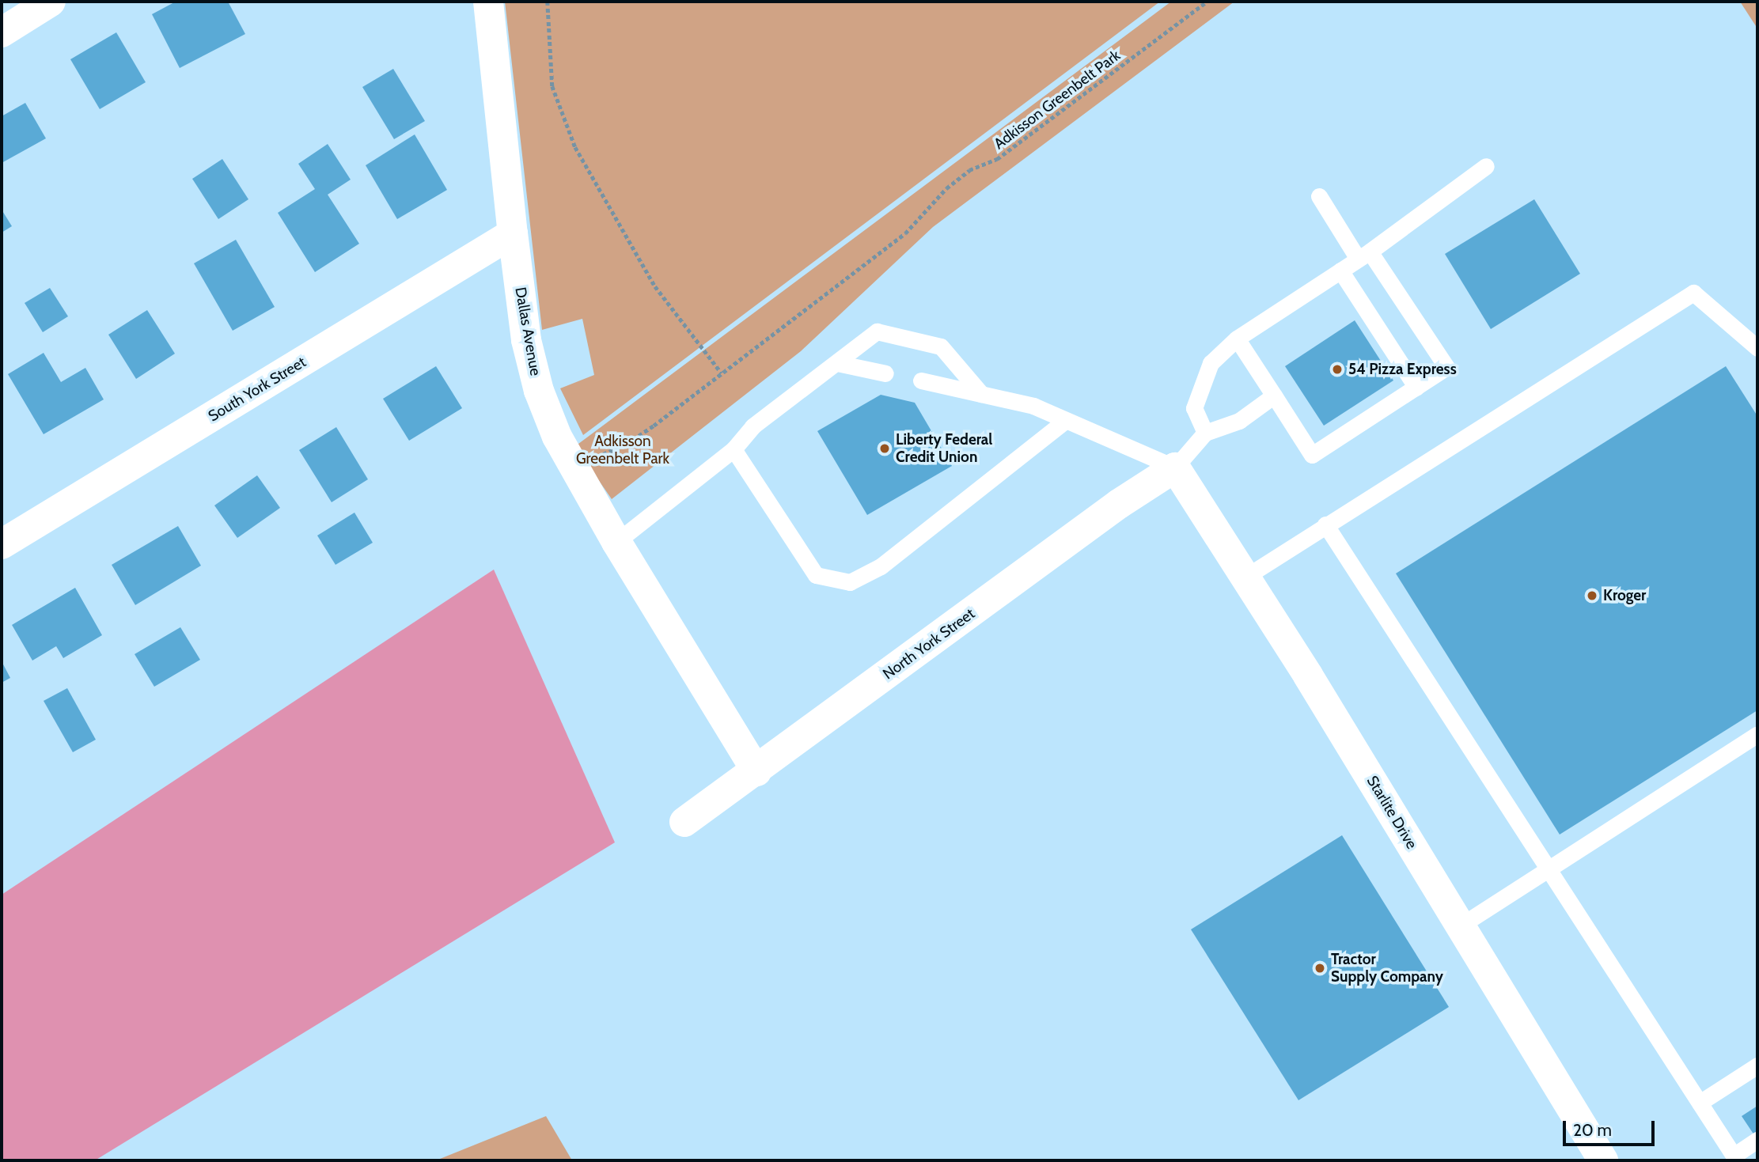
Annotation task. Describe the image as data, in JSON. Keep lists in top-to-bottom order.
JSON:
{
  "streets": {
    "street": [
      "Dallas Avenue",
      "South York Street",
      "North York Street",
      "Starlite Drive"
    ],
    "path": ["Adkisson Greenbelt Park"]
  },
  "crossings": [
    ["Adkisson Greenbelt Park", "Dallas Avenue"],
    ["Dallas Avenue", "South York Street"],
    ["Dallas Avenue", "North York Street"],
    ["North York Street", "Starlite Drive"]
  ],
  "parks": ["Adkisson Greenbelt Park"],
  "places": [
    "54 Pizza Express",
    "Liberty Federal Credit Union",
    "Kroger",
    "Tractor Supply Company"
  ],
  "scale_bar": "20 m"
}
